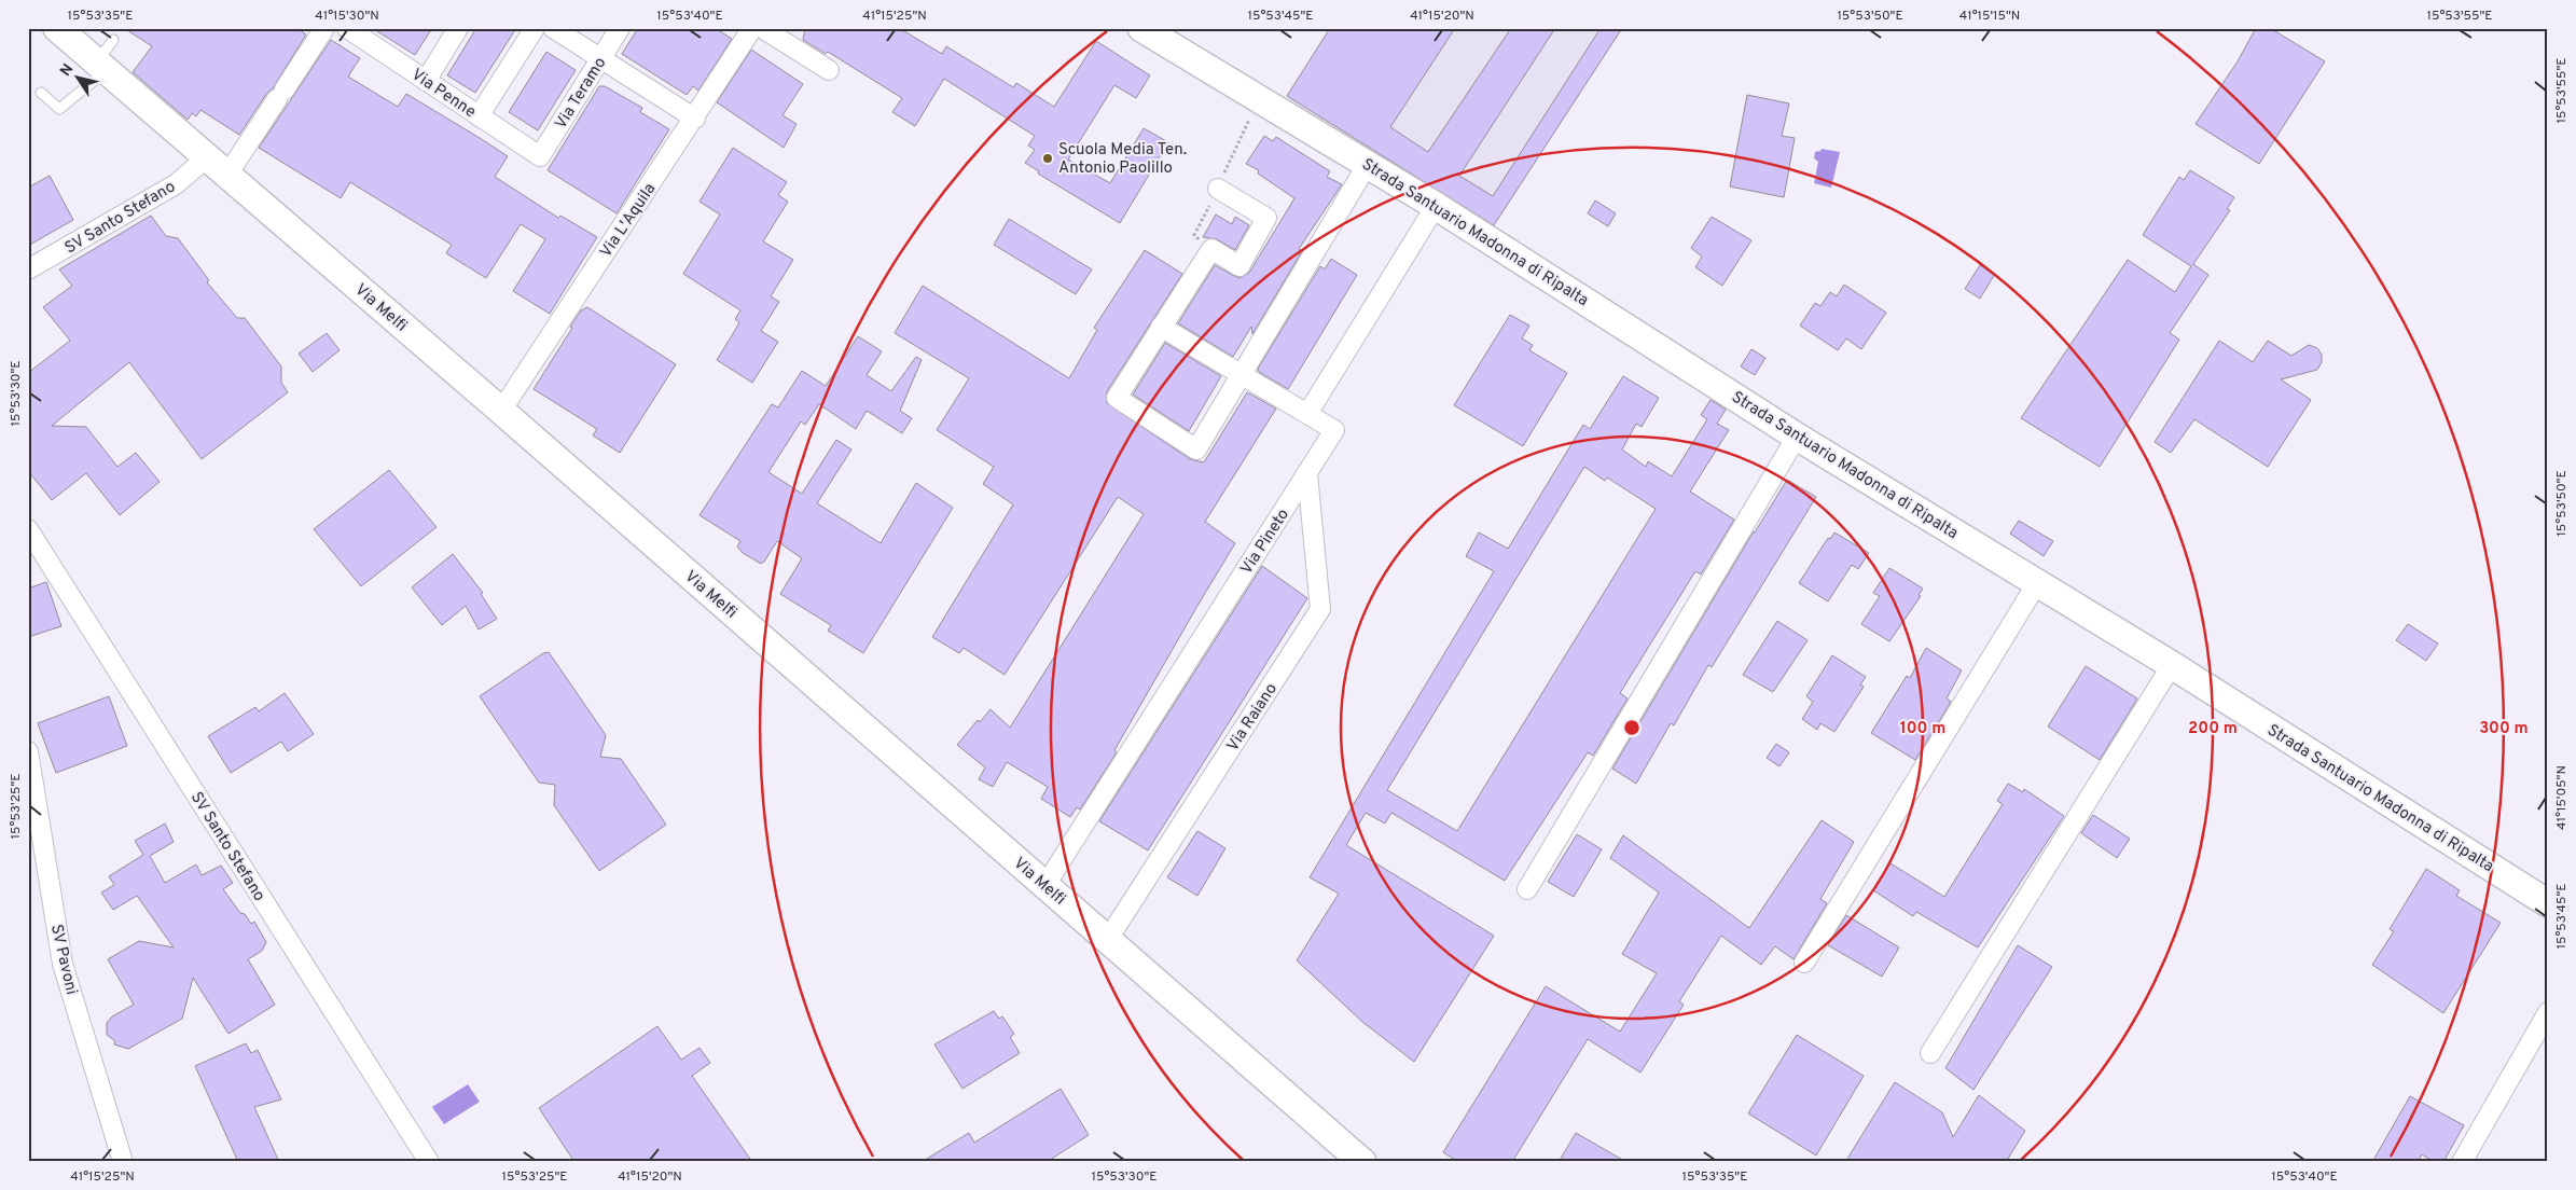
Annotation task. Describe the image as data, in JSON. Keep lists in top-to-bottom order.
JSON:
{
  "streets": {
    "main road": ["Strada Santuario Madonna di Ripalta", "Via Melfi"],
    "street": [
      "Via Penne",
      "Via Teramo",
      "SV Santo Stefano",
      "Via L'Aquila",
      "Via Pineto",
      "Via Raiano",
      "SV Pavoni"
    ]
  },
  "crossings": [
    ["Via Penne", "Via Teramo"],
    ["SV Santo Stefano", "Via Melfi"],
    ["Via L'Aquila", "Via Melfi"],
    ["Via Melfi", "Via Pineto"],
    ["Via Melfi", "Via Raiano"],
    ["Via Pineto", "Via Raiano"]
  ],
  "places": ["Scuola Media Ten. Antonio Paolillo"],
  "north": "top left",
  "coordinates": [
    "15°53'35\"E",
    "41°15'30\"N",
    "15°53'40\"E",
    "41°15'25\"N",
    "15°53'45\"E",
    "41°15'20\"N",
    "15°53'50\"E",
    "41°15'15\"N",
    "15°53'55\"E",
    "15°53'30\"E",
    "41°15'05\"N",
    "15°53'25\"E"
  ],
  "rings": ["100 m", "200 m", "300 m"]
}
